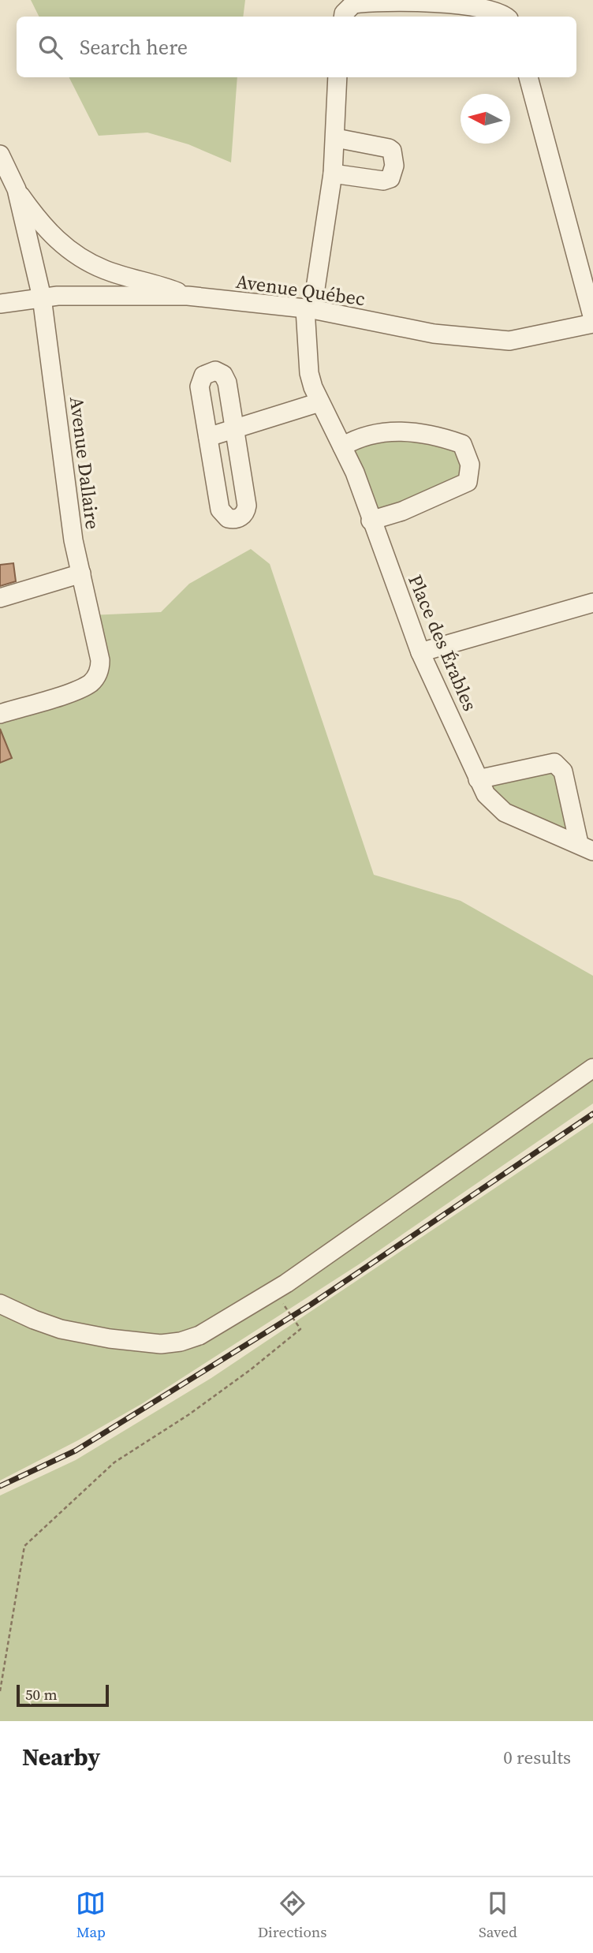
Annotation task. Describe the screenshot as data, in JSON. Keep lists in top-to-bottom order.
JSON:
{
  "streets": {
    "street": ["Avenue Québec", "Avenue Dallaire", "Place des Érables"]
  },
  "crossings": [
    ["Avenue Québec", "Avenue Dallaire"],
    ["Avenue Québec", "Place des Érables"]
  ],
  "scale_bar": "50 m",
  "north": "left",
  "page": {
    "search": "Search here",
    "scale": "50 m",
    "heading": ["Nearby", "0 results"],
    "nav": ["Map", "Directions", "Saved"]
  }
}
